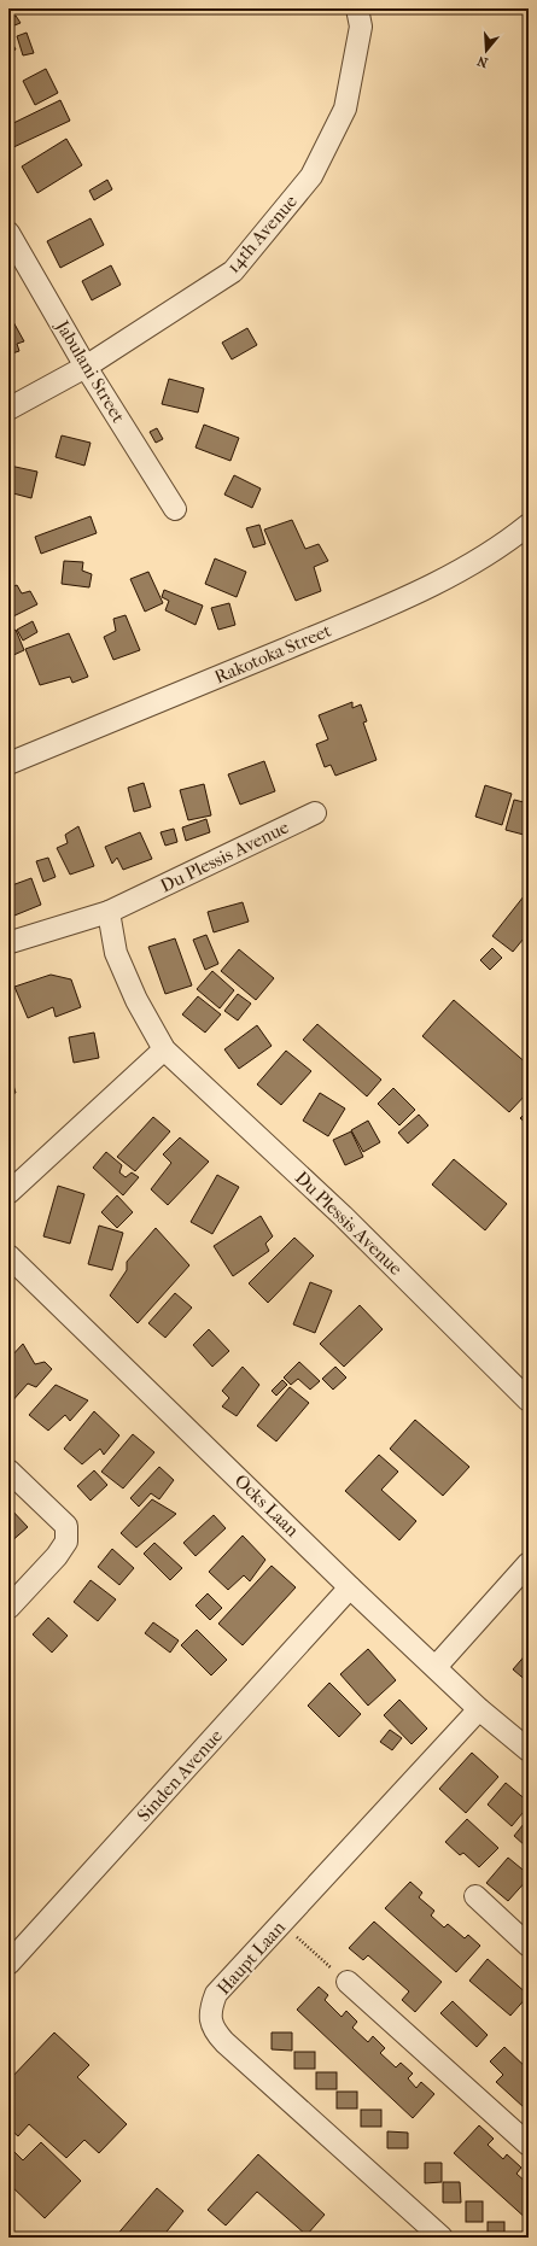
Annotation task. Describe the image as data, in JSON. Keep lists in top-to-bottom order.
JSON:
{
  "streets": {
    "street": [
      "14th Avenue",
      "Jabulani Street",
      "Rakotoka Street",
      "Du Plessis Avenue",
      "Ocks Laan",
      "Sinden Avenue",
      "Haupt Laan"
    ]
  },
  "crossings": [
    ["14th Avenue", "Jabulani Street"],
    ["Ocks Laan", "Sinden Avenue"],
    ["Ocks Laan", "Haupt Laan"]
  ],
  "north": "bottom"
}
